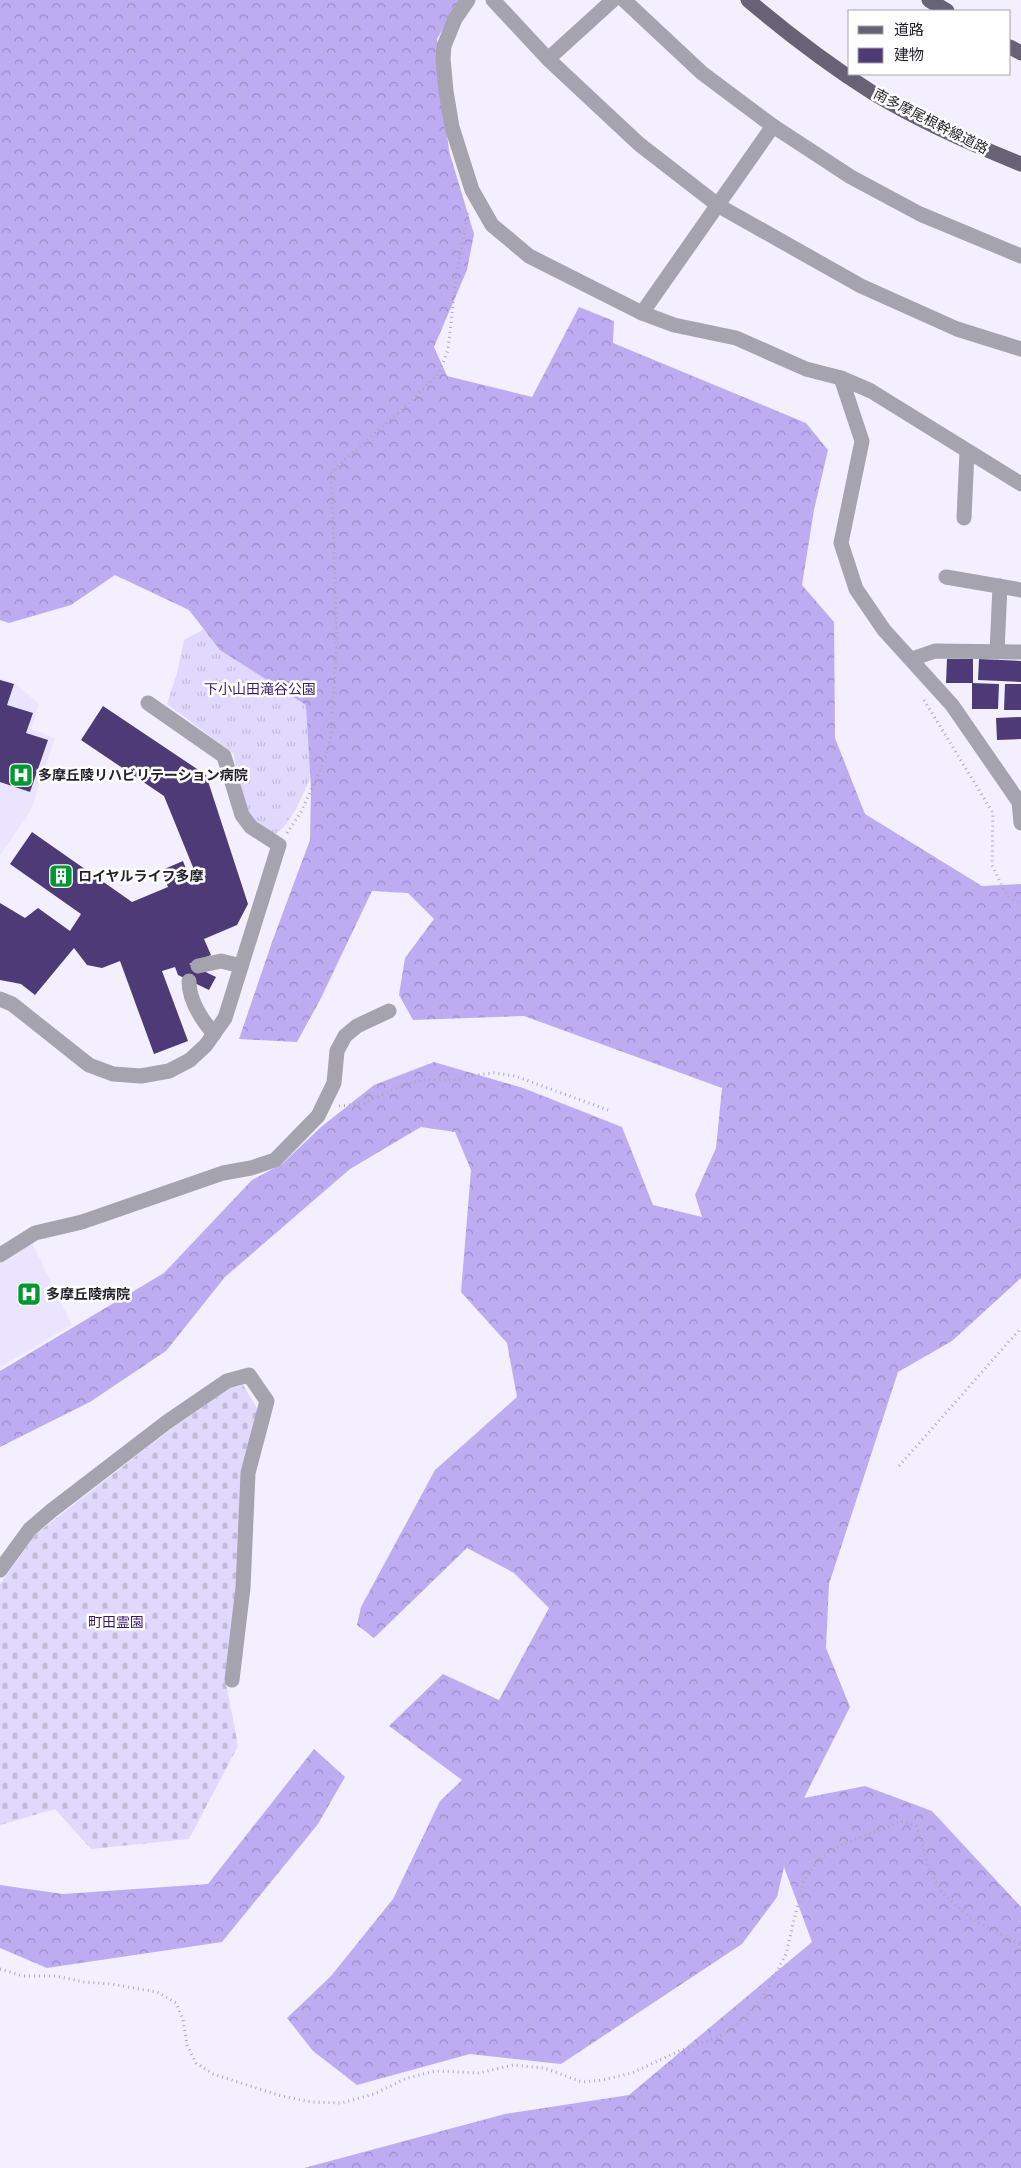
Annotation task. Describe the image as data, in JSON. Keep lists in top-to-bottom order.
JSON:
{
  "streets": {
    "main road": ["南多摩尾根幹線道路"]
  },
  "parks": ["下小山田滝谷公園", "町田霊園"],
  "places": {
    "hospital": ["多摩丘陵リハビリテーション病院", "多摩丘陵病院"],
    "building": ["ロイヤルライフ多摩"]
  },
  "legend": ["道路", "建物"]
}
